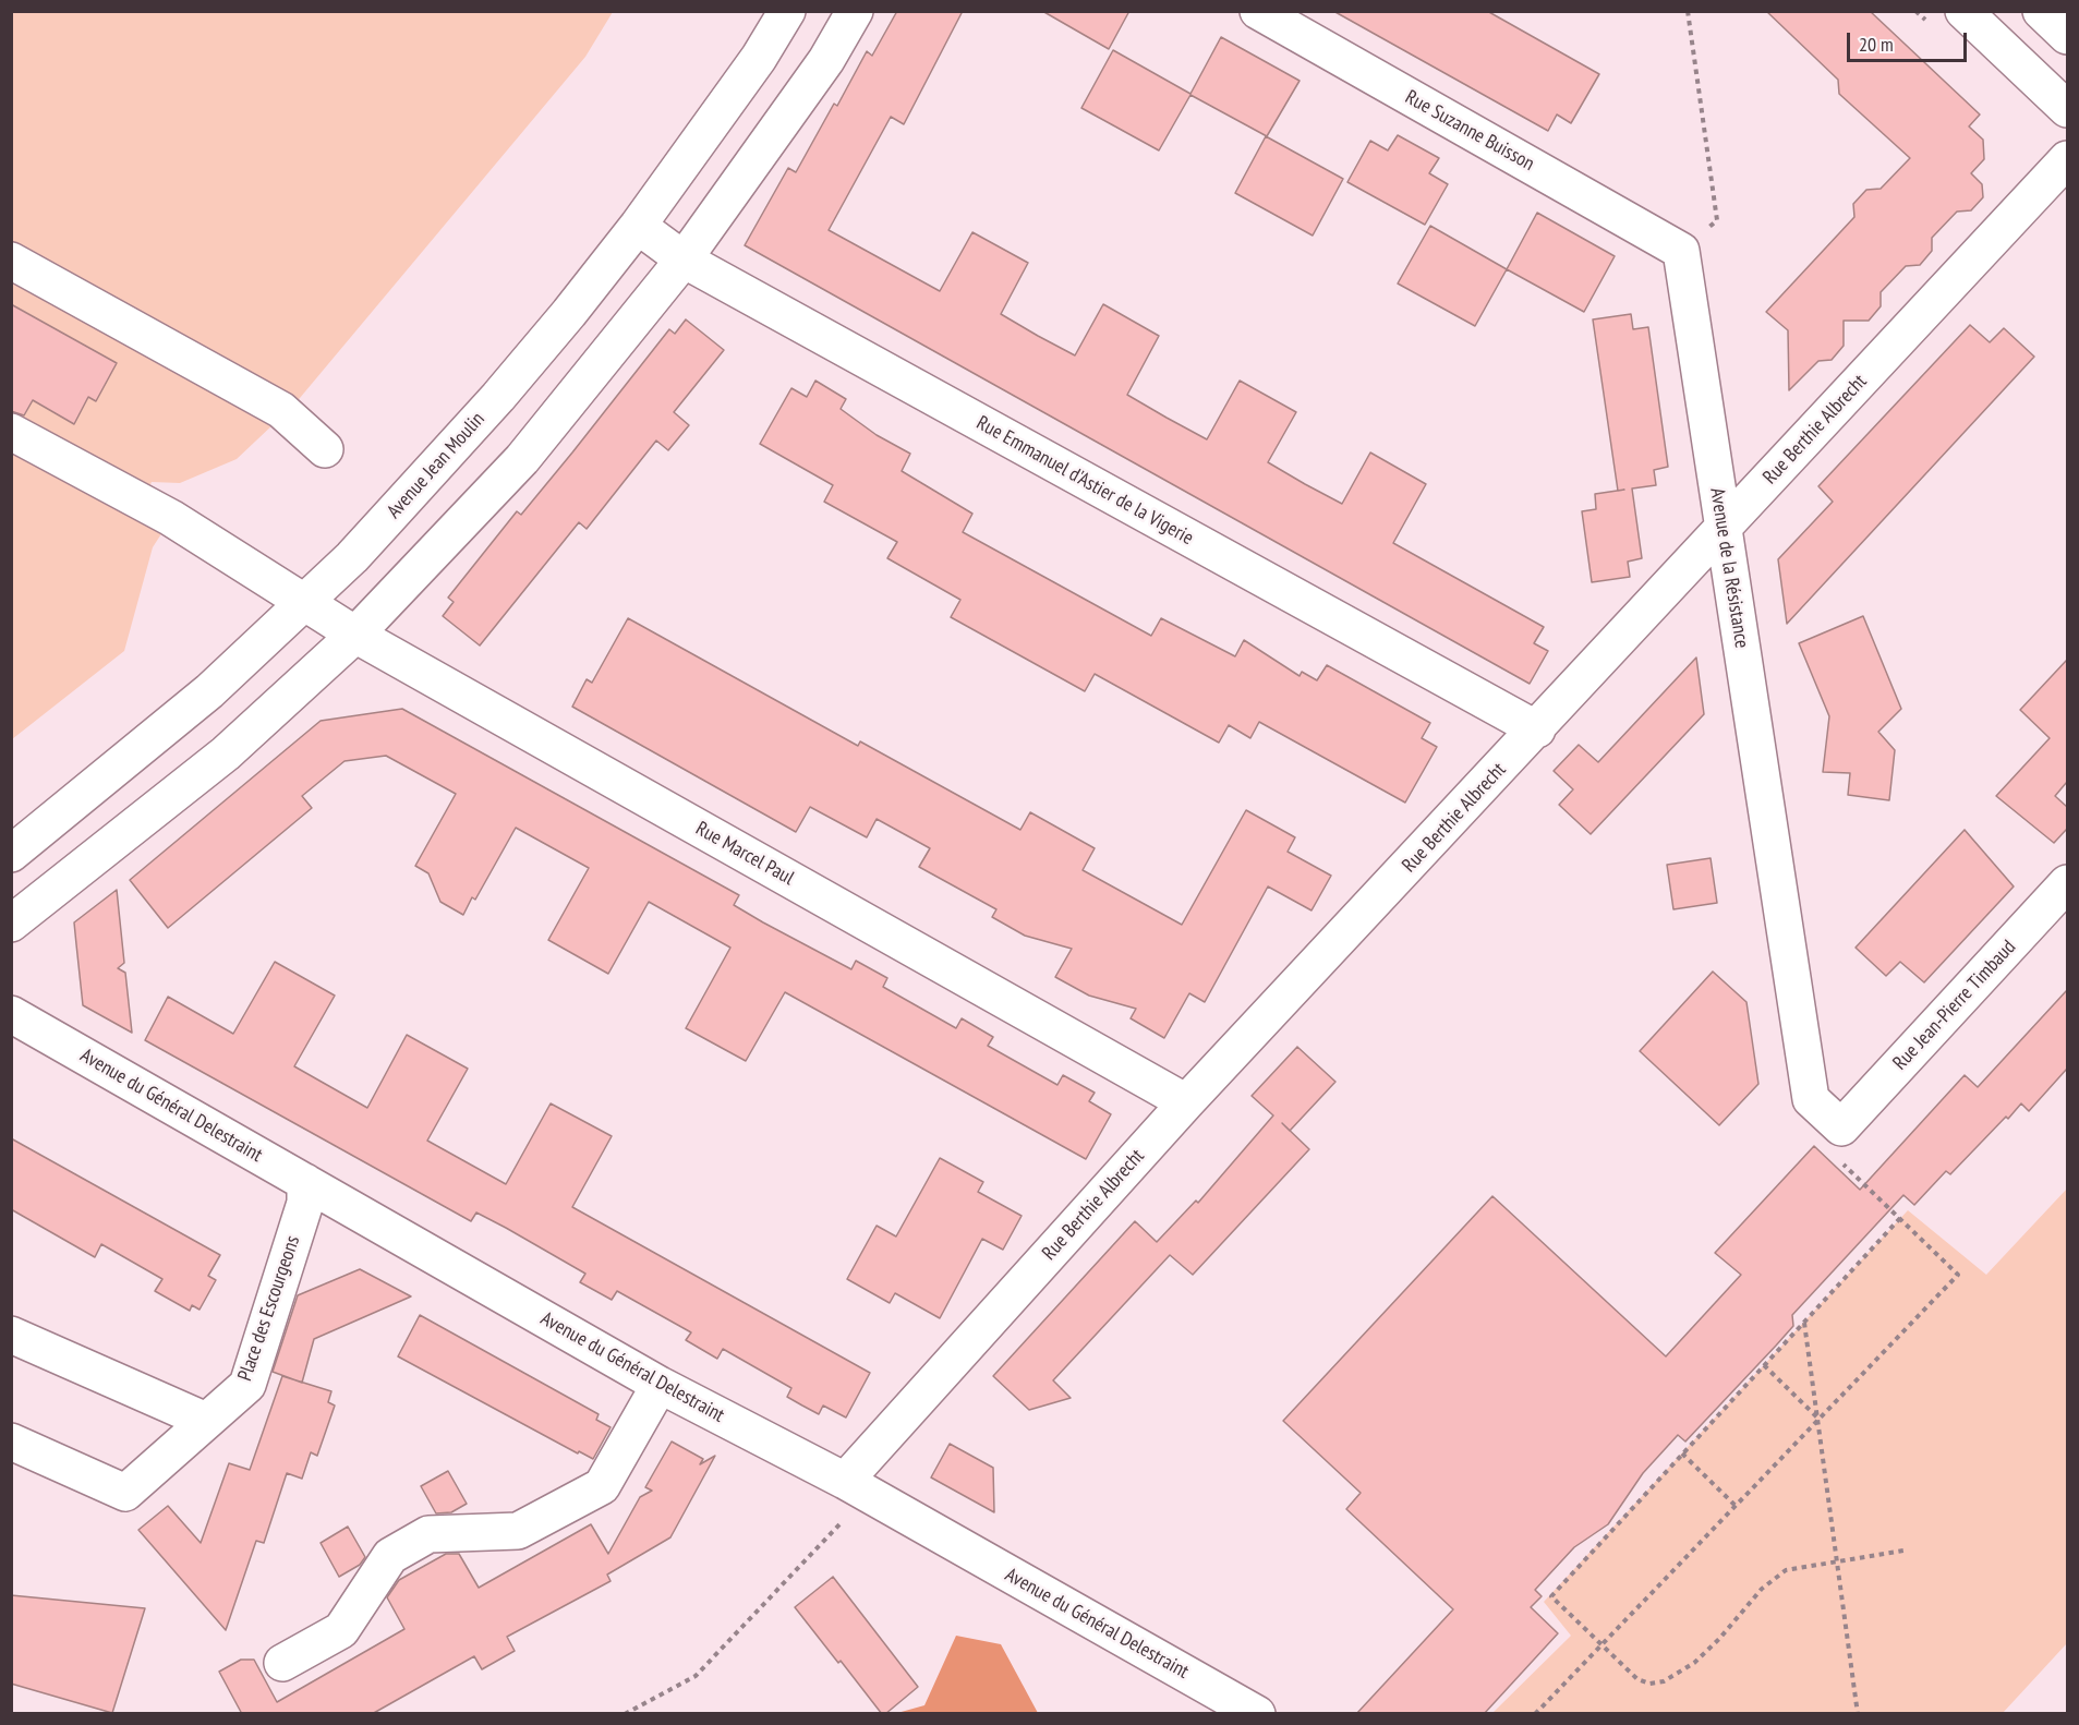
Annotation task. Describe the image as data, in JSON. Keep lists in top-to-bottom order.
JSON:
{
  "streets": {
    "street": [
      "Rue Suzanne Buisson",
      "Rue Berthie Albrecht",
      "Avenue Jean Moulin",
      "Rue Emmanuel d'Astier de la Vigerie",
      "Avenue de la Résistance",
      "Rue Marcel Paul",
      "Rue Jean-Pierre Timbaud",
      "Avenue du Général Delestraint",
      "Place des Escourgeons"
    ]
  },
  "crossings": [
    ["Rue Suzanne Buisson", "Avenue de la Résistance"],
    ["Rue Berthie Albrecht", "Rue Emmanuel d'Astier de la Vigerie"],
    ["Rue Berthie Albrecht", "Avenue de la Résistance"],
    ["Rue Berthie Albrecht", "Rue Marcel Paul"],
    ["Rue Berthie Albrecht", "Avenue du Général Delestraint"],
    ["Avenue Jean Moulin", "Rue Emmanuel d'Astier de la Vigerie"],
    ["Avenue Jean Moulin", "Rue Marcel Paul"],
    ["Avenue de la Résistance", "Rue Jean-Pierre Timbaud"],
    ["Avenue du Général Delestraint", "Place des Escourgeons"]
  ],
  "scale_bar": "20 m"
}
